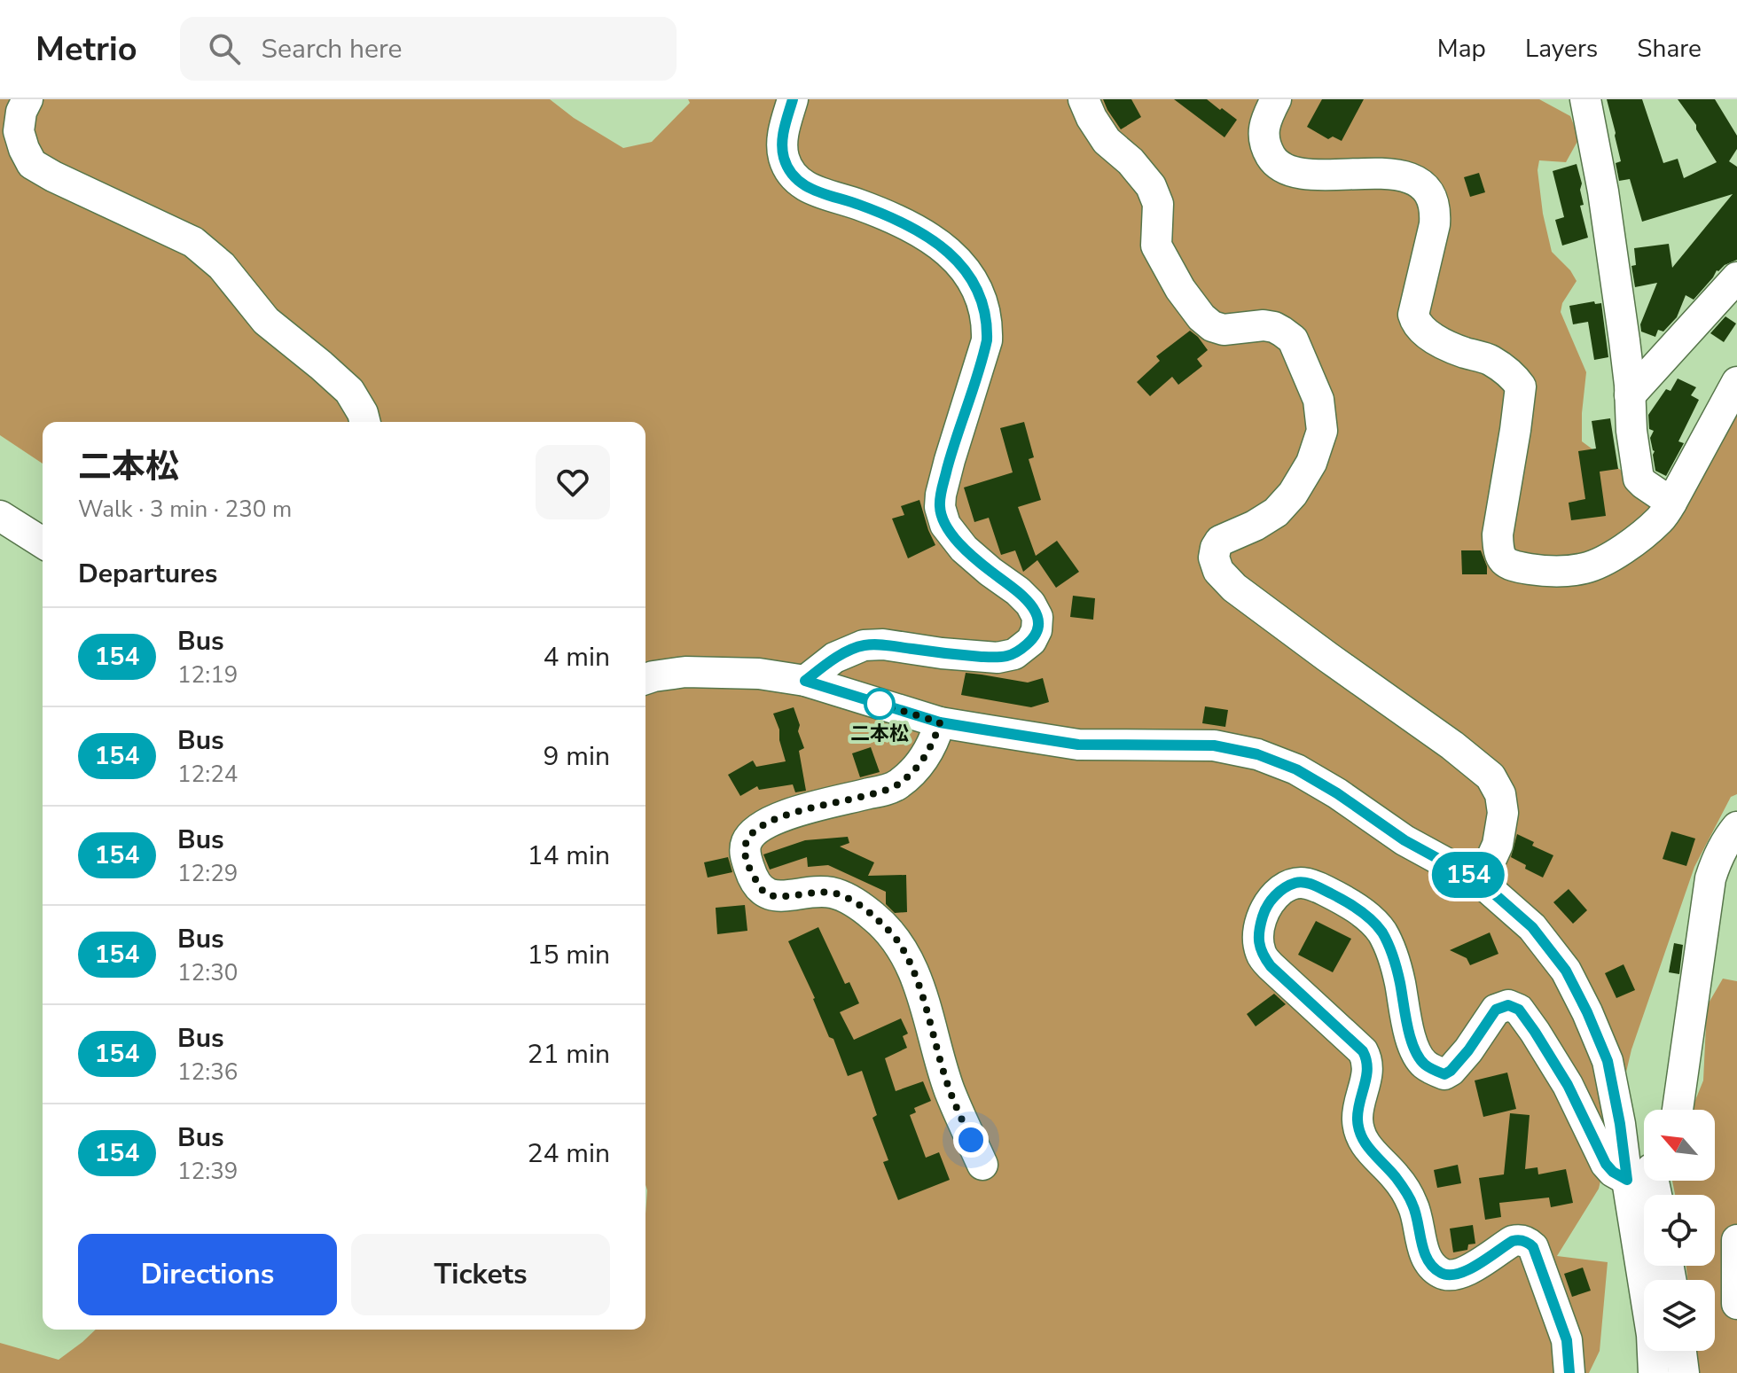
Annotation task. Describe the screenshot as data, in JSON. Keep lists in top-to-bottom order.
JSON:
{
  "places": ["二本松"],
  "lines": ["bus line 154"],
  "north": "top left",
  "page": {
    "header": "Metrio",
    "search": "Search here",
    "nav": ["Map", "Layers", "Share"],
    "on_map": "154",
    "heading": [
      ["二本松", "Walk · 3 min · 230 m"],
      "Departures"
    ],
    "list": [
      {
        "mark": "154",
        "name": "Bus",
        "note": "12:19",
        "value": "4 min"
      },
      {
        "mark": "154",
        "name": "Bus",
        "note": "12:24",
        "value": "9 min"
      },
      {
        "mark": "154",
        "name": "Bus",
        "note": "12:29",
        "value": "14 min"
      },
      {
        "mark": "154",
        "name": "Bus",
        "note": "12:30",
        "value": "15 min"
      },
      {
        "mark": "154",
        "name": "Bus",
        "note": "12:36",
        "value": "21 min"
      },
      {
        "mark": "154",
        "name": "Bus",
        "note": "12:39",
        "value": "24 min"
      }
    ],
    "buttons": ["Directions", "Tickets"]
  }
}
